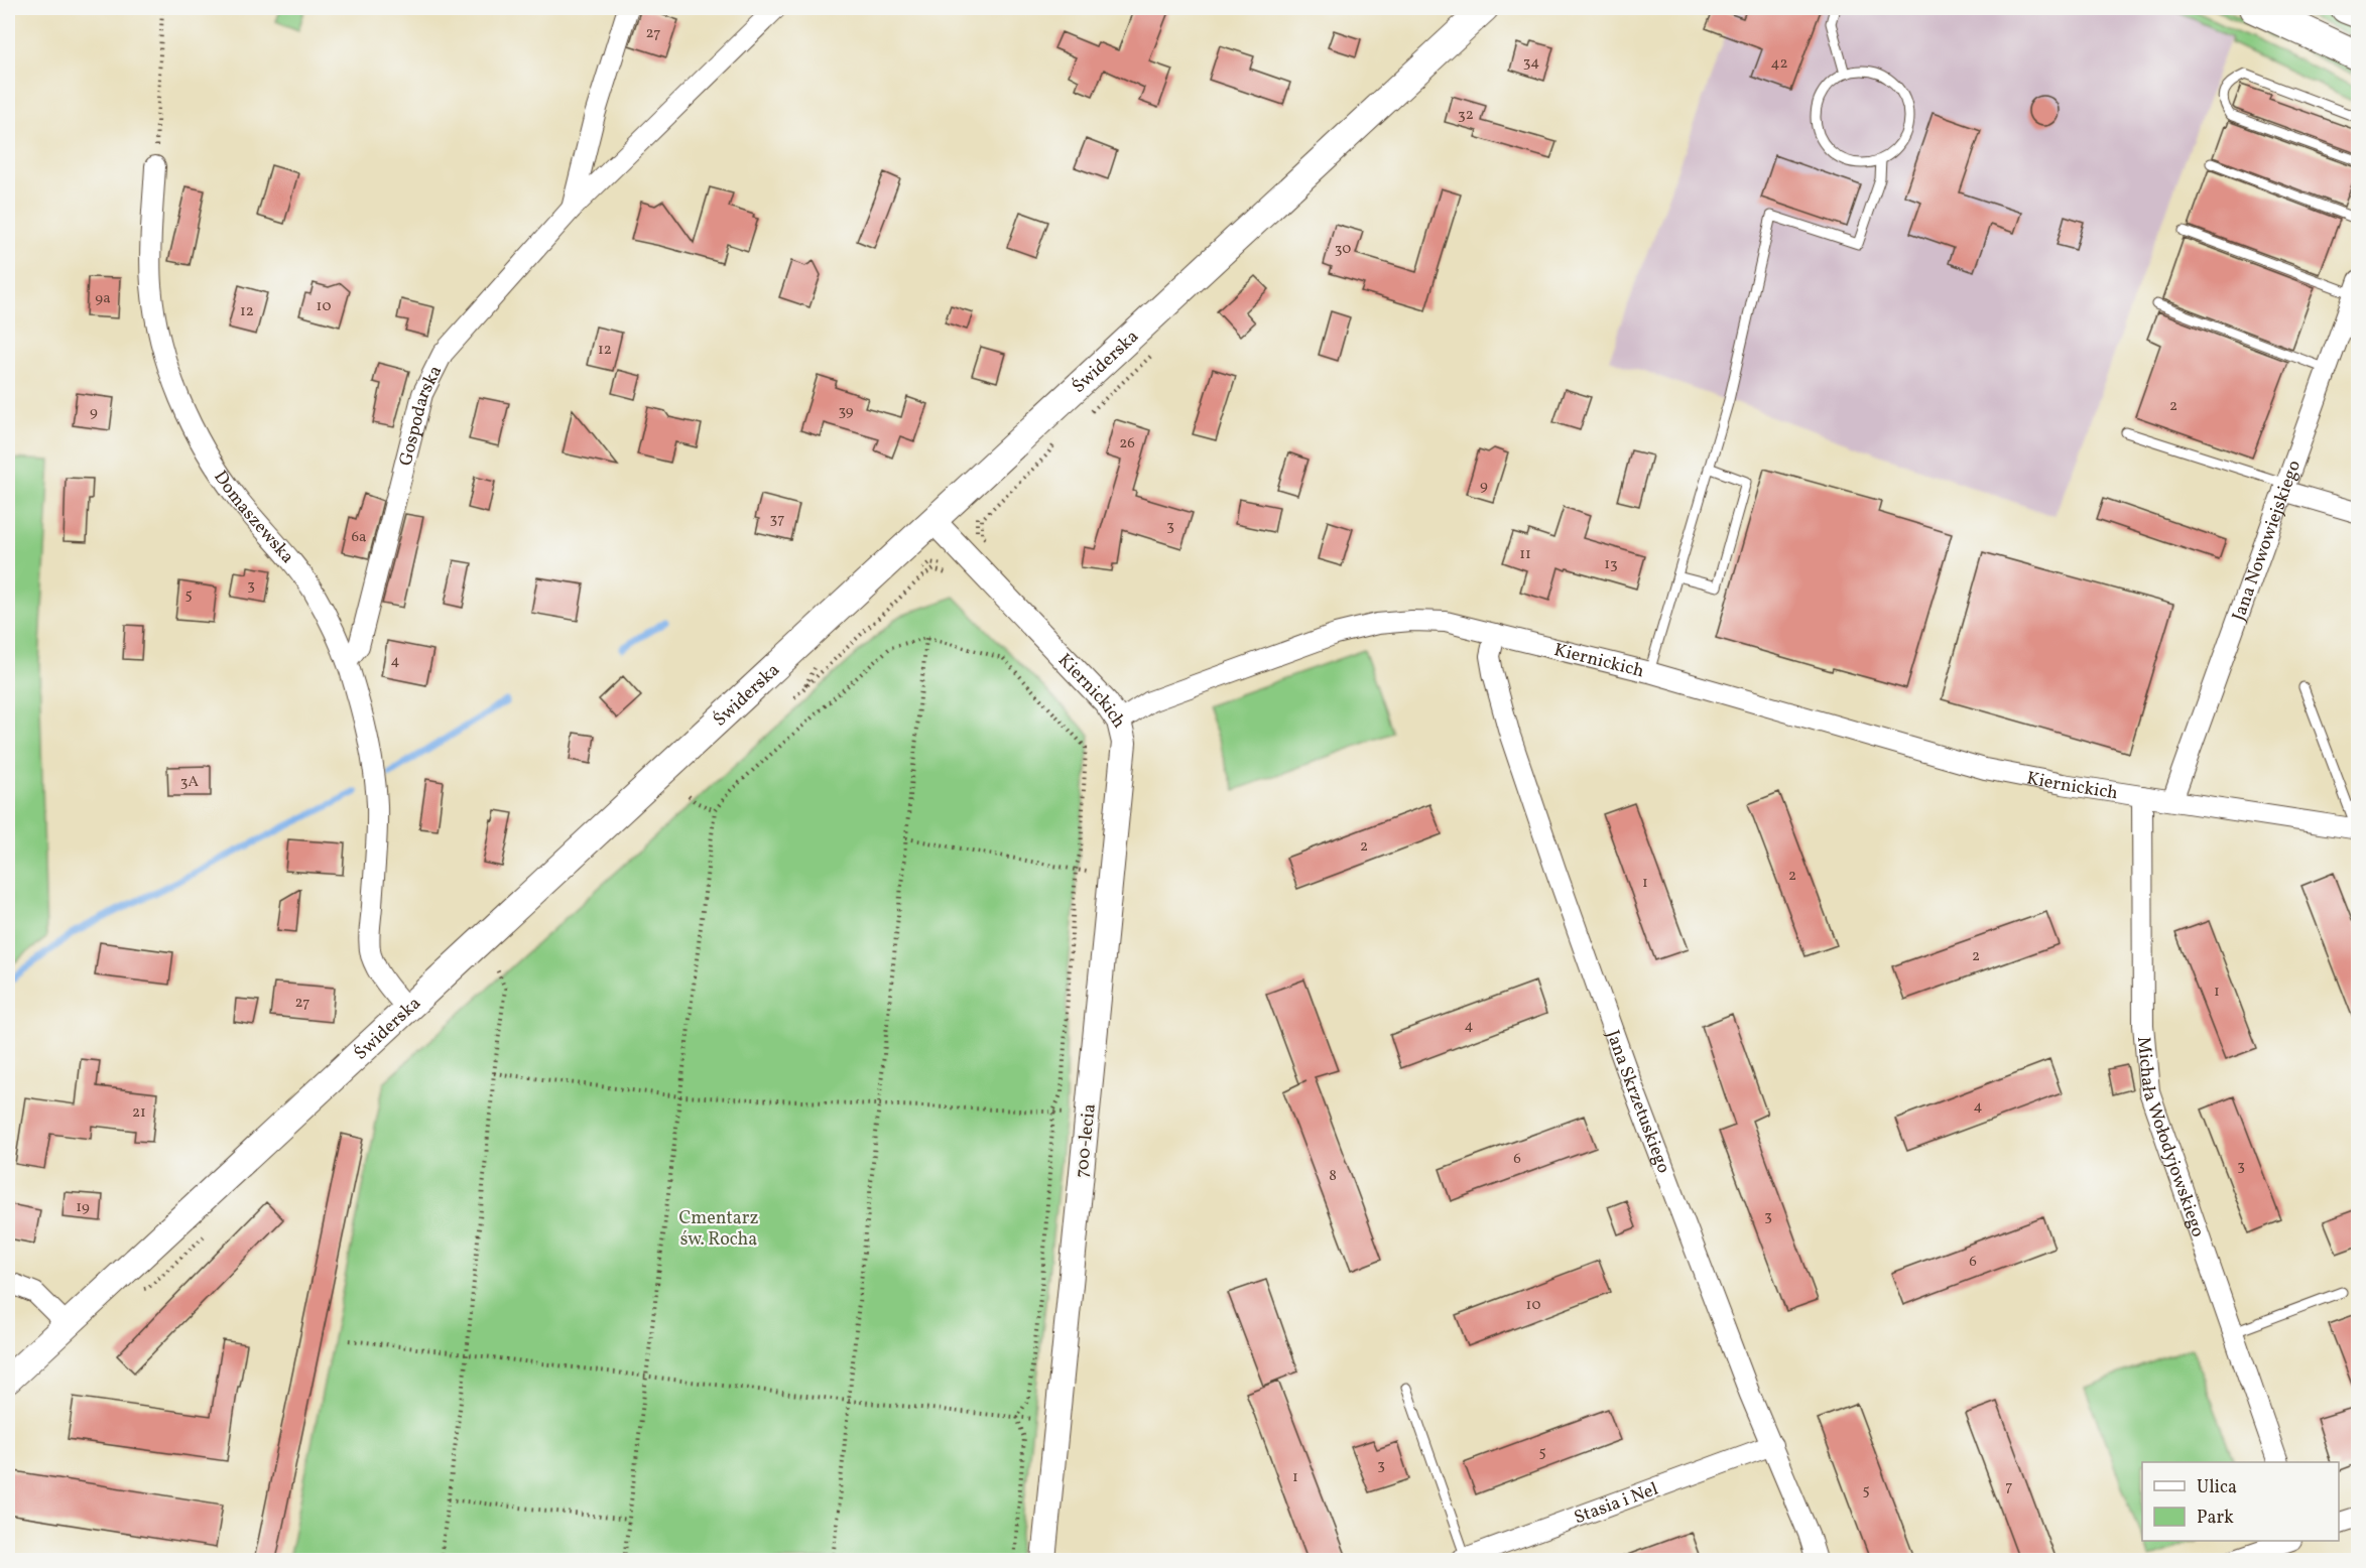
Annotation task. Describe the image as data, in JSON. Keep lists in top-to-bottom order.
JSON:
{
  "streets": {
    "main road": ["Świderska"],
    "street": [
      "Gospodarska",
      "Domaszewska",
      "Jana Nowowiejskiego",
      "Kiernickich",
      "Jana Skrzetuskiego",
      "Michała Wołodyjowskiego",
      "700-lecia",
      "Stasia i Nel"
    ]
  },
  "crossings": [
    ["Świderska", "Domaszewska"],
    ["Świderska", "Kiernickich"],
    ["Gospodarska", "Domaszewska"],
    ["Jana Nowowiejskiego", "Kiernickich"],
    ["Kiernickich", "Jana Skrzetuskiego"],
    ["Kiernickich", "Michała Wołodyjowskiego"],
    ["Kiernickich", "700-lecia"],
    ["Jana Skrzetuskiego", "Stasia i Nel"]
  ],
  "parks": ["Cmentarz św. Rocha"],
  "house_numbers": [
    "27",
    "34",
    "42",
    "32",
    "30",
    "9a",
    "10",
    "12",
    "12",
    "2",
    "39",
    "9",
    "26",
    "9",
    "37",
    "3",
    "6a",
    "11",
    "13",
    "3",
    "5",
    "4",
    "3A",
    "2",
    "2",
    "1",
    "2",
    "1",
    "27",
    "4",
    "4",
    "21",
    "6",
    "3",
    "8",
    "19",
    "3",
    "6",
    "10",
    "5",
    "3",
    "1",
    "7",
    "5"
  ],
  "legend": ["Ulica", "Park"]
}
